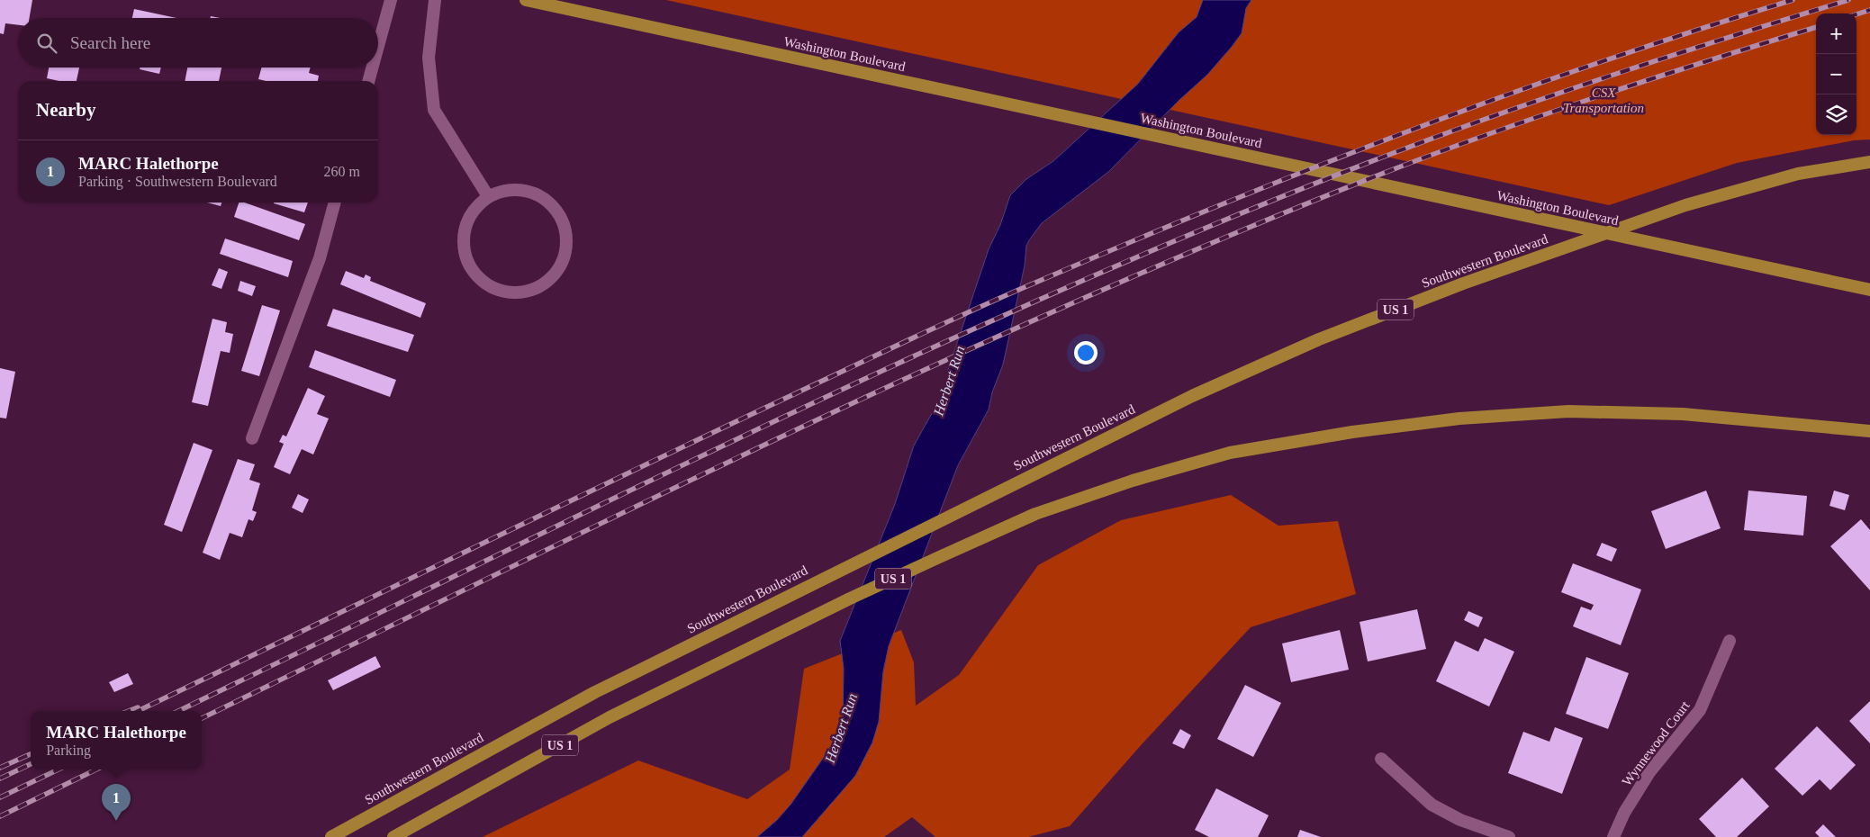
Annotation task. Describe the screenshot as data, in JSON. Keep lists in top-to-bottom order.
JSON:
{
  "streets": {
    "main road": ["Washington Boulevard", "Southwestern Boulevard", "US 1"],
    "street": ["Wynnewood Court"]
  },
  "water": ["Herbert Run"],
  "parks": ["CSX Transportation"],
  "page": {
    "map_buttons": ["+", "−"],
    "search": "Search here",
    "heading": "Nearby",
    "list": [
      {
        "mark": "1",
        "name": "MARC Halethorpe",
        "note": "Parking · Southwestern Boulevard",
        "value": "260 m"
      }
    ],
    "popup": ["MARC Halethorpe", "Parking"],
    "pins": "1"
  }
}
